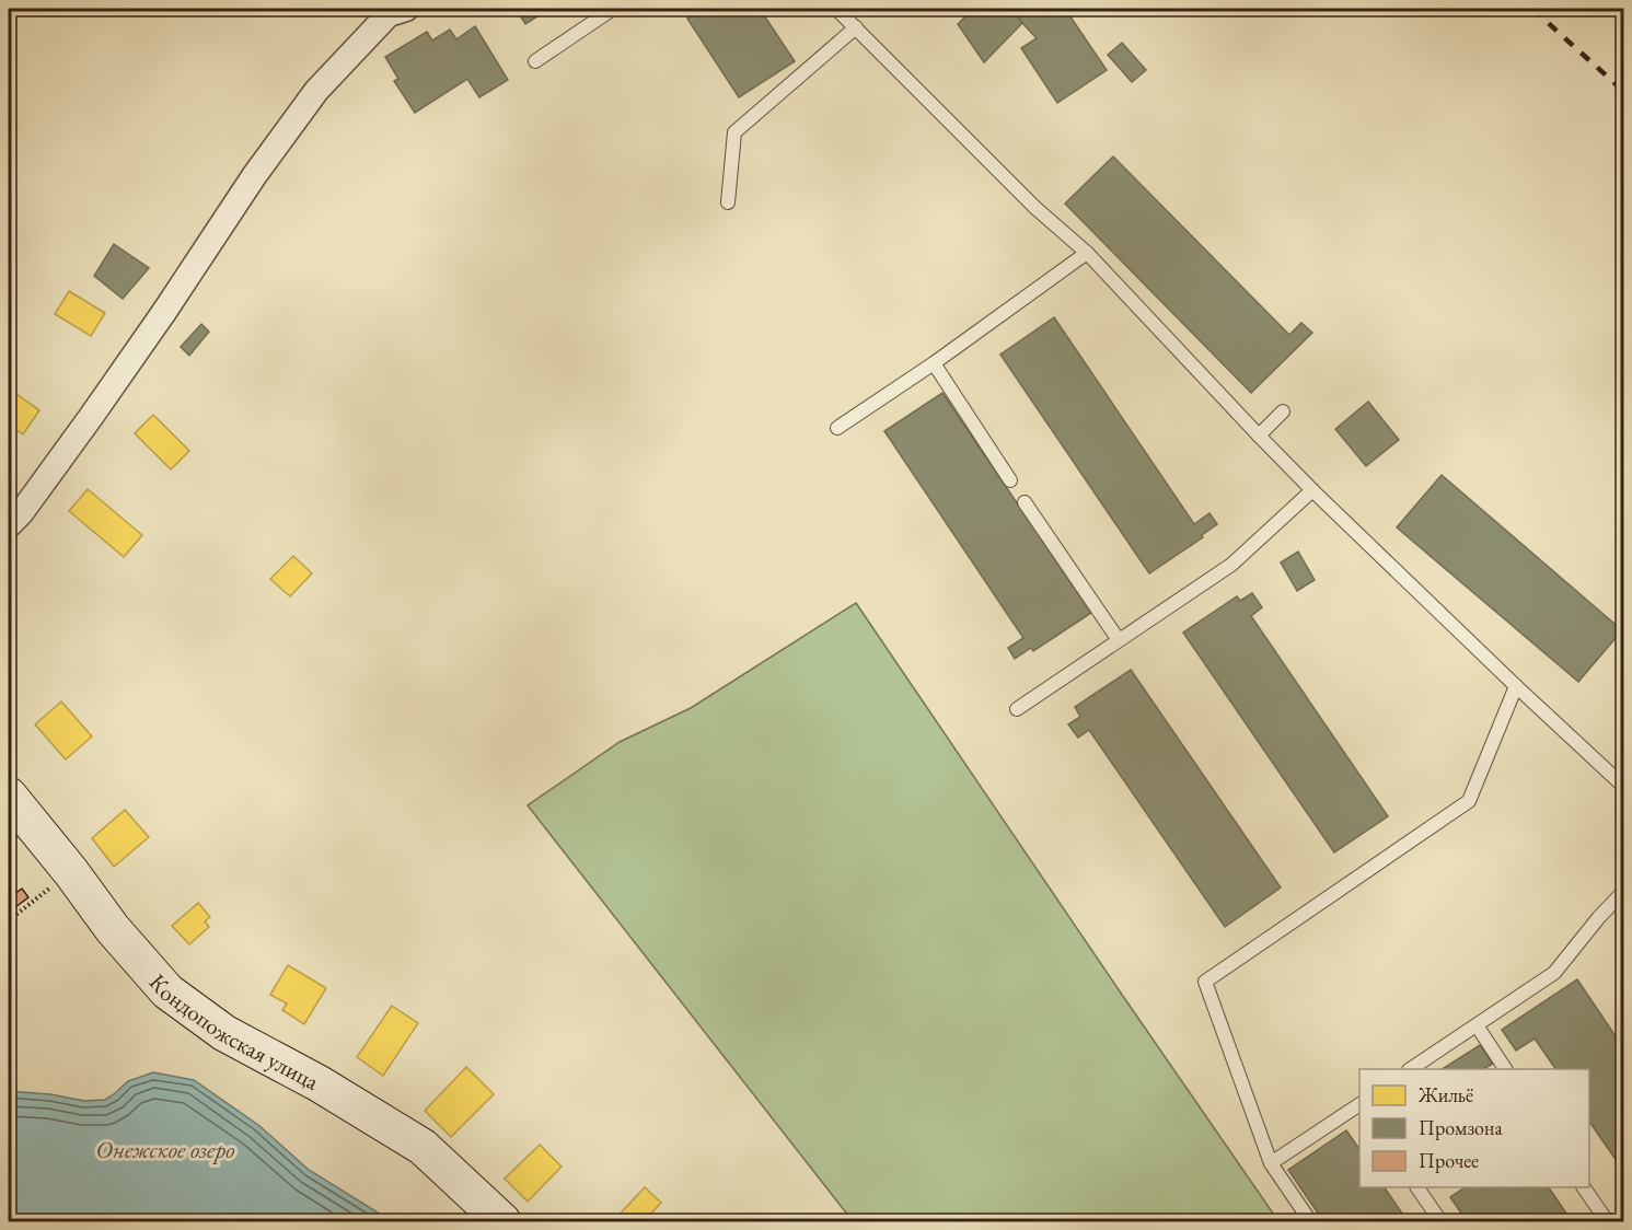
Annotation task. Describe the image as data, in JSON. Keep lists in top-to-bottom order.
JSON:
{
  "streets": {
    "street": ["Кондопожская улица"]
  },
  "water": ["Онежское озеро"],
  "legend": ["Жильё", "Промзона", "Прочее"]
}
